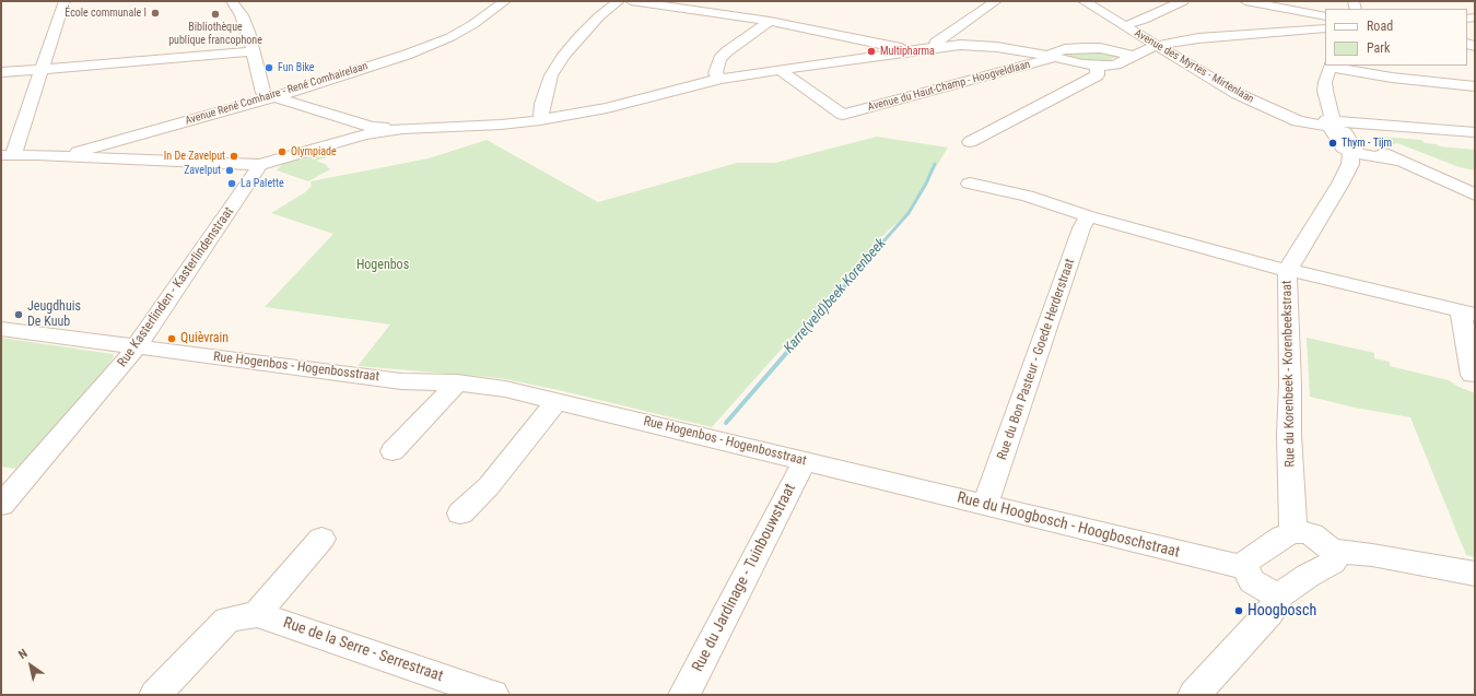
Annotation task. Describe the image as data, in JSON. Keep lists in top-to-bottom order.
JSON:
{
  "streets": {
    "street": [
      "Avenue des Myrtes - Mirtenlaan",
      "Avenue du Haut-Champ - Hoogveldlaan",
      "Avenue René Comhaire - René Comhairelaan",
      "Rue Kasterlinden - Kasterlindenstraat",
      "Rue du Bon Pasteur - Goede Herderstraat",
      "Rue Hogenbos - Hogenbosstraat",
      "Rue du Korenbeek - Korenbeekstraat",
      "Rue du Hoogbosch - Hoogboschstraat",
      "Rue du Jardinage - Tuinbouwstraat",
      "Rue de la Serre - Serrestraat"
    ]
  },
  "crossings": [
    ["Rue Kasterlinden - Kasterlindenstraat", "Rue Hogenbos - Hogenbosstraat"],
    ["Rue du Bon Pasteur - Goede Herderstraat", "Rue du Hoogbosch - Hoogboschstraat"],
    ["Rue Hogenbos - Hogenbosstraat", "Rue du Hoogbosch - Hoogboschstraat"],
    ["Rue Hogenbos - Hogenbosstraat", "Rue du Jardinage - Tuinbouwstraat"]
  ],
  "water": ["Karre(veld)beek Korenbeek"],
  "parks": ["Hogenbos"],
  "places": [
    "École communale I",
    "Bibliothèque publique francophone",
    "Multipharma",
    "Fun Bike",
    "Thym - Tijm",
    "Olympiade",
    "In De Zavelput",
    "Zavelput",
    "La Palette",
    "Jeugdhuis De Kuub",
    "Quièvrain",
    "Hoogbosch"
  ],
  "legend": ["Road", "Park"],
  "north": "top left"
}
